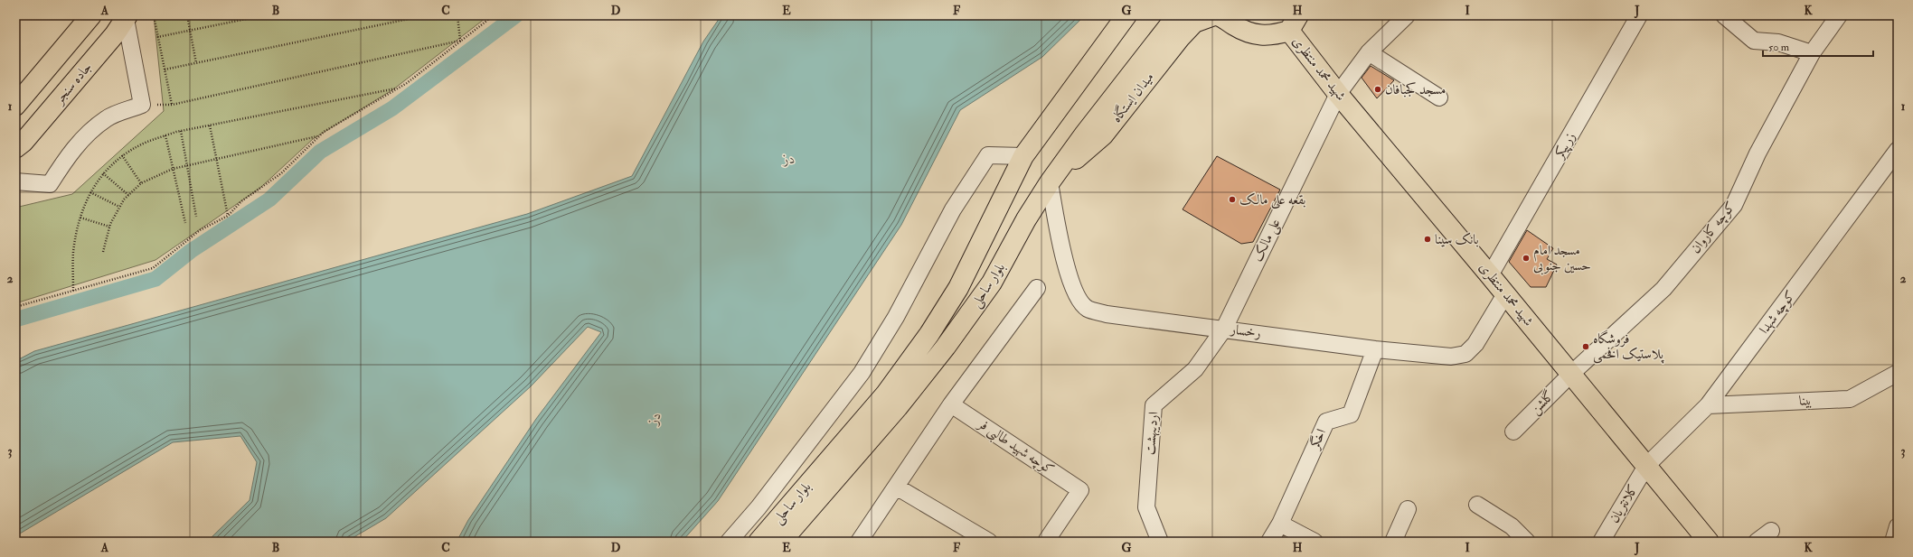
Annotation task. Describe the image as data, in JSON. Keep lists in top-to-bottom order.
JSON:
{
  "streets": {
    "main road": [
      "شهید محمد منتظری",
      "جاده سنجر",
      "میدان ایستگاه",
      "بلوار ساحلی"
    ],
    "street": [
      "زرپیکر",
      "کوچه کاروان",
      "علی مالک",
      "کوچه شهدا",
      "رخسار",
      "بینا",
      "گلشن",
      "اردیبهشت",
      "اخگر",
      "کوچه شهید طالبی فر",
      "کلانتریان"
    ]
  },
  "crossings": [
    ["شهید محمد منتظری", "میدان ایستگاه"],
    ["شهید محمد منتظری", "زرپیکر"],
    ["شهید محمد منتظری", "کوچه کاروان"],
    ["شهید محمد منتظری", "علی مالک"],
    ["شهید محمد منتظری", "کوچه شهدا"],
    ["شهید محمد منتظری", "رخسار"],
    ["شهید محمد منتظری", "گلشن"],
    ["شهید محمد منتظری", "کلانتریان"],
    ["میدان ایستگاه", "بلوار ساحلی"],
    ["میدان ایستگاه", "رخسار"],
    ["کوچه کاروان", "گلشن"],
    ["علی مالک", "رخسار"],
    ["علی مالک", "اردیبهشت"],
    ["بلوار ساحلی", "رخسار"],
    ["کوچه شهدا", "بینا"],
    ["کوچه شهدا", "کلانتریان"],
    ["رخسار", "اردیبهشت"],
    ["رخسار", "اخگر"]
  ],
  "water": ["دز"],
  "places": [
    "مسجد کجبافان",
    "بقعه علی مالک",
    "بانک سینا",
    "مسجد امام حسین جنوبی",
    "فروشگاه پلاستیک افخمی"
  ],
  "scale_bar": "50 m",
  "grid": {
    "columns": [
      "A",
      "B",
      "C",
      "D",
      "E",
      "F",
      "G",
      "H",
      "I",
      "J",
      "K"
    ],
    "rows": ["1", "2", "3"]
  }
}
